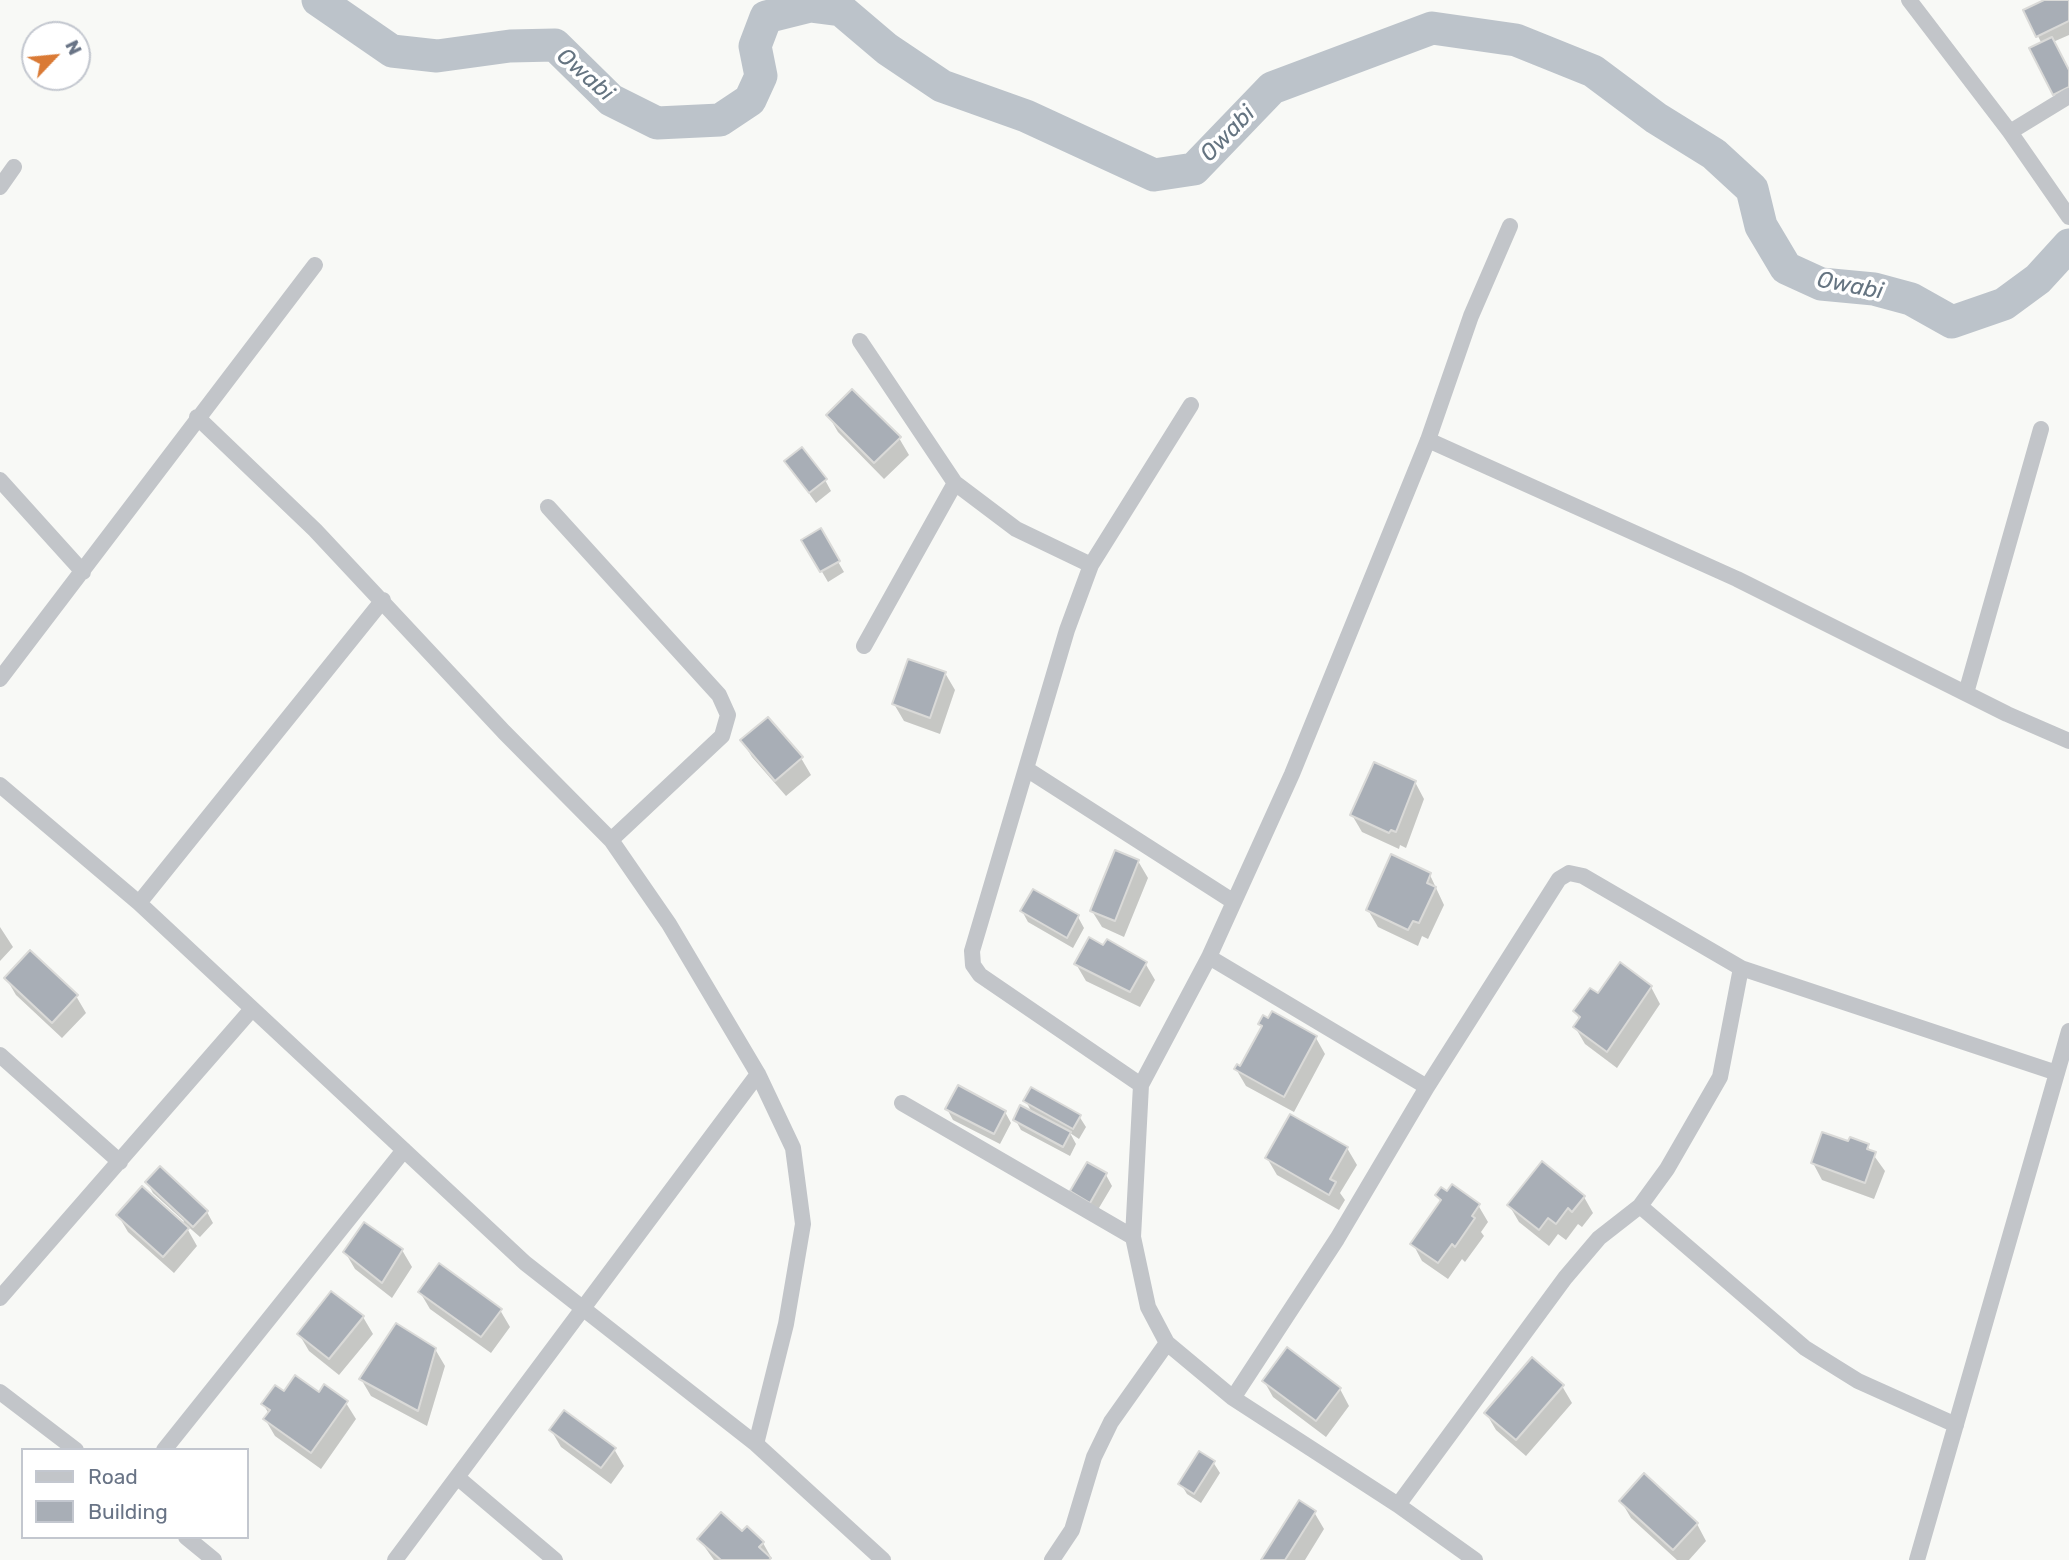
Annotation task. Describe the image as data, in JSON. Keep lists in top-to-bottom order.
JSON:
{
  "water": ["Owabi"],
  "legend": ["Road", "Building"],
  "north": "top right"
}
